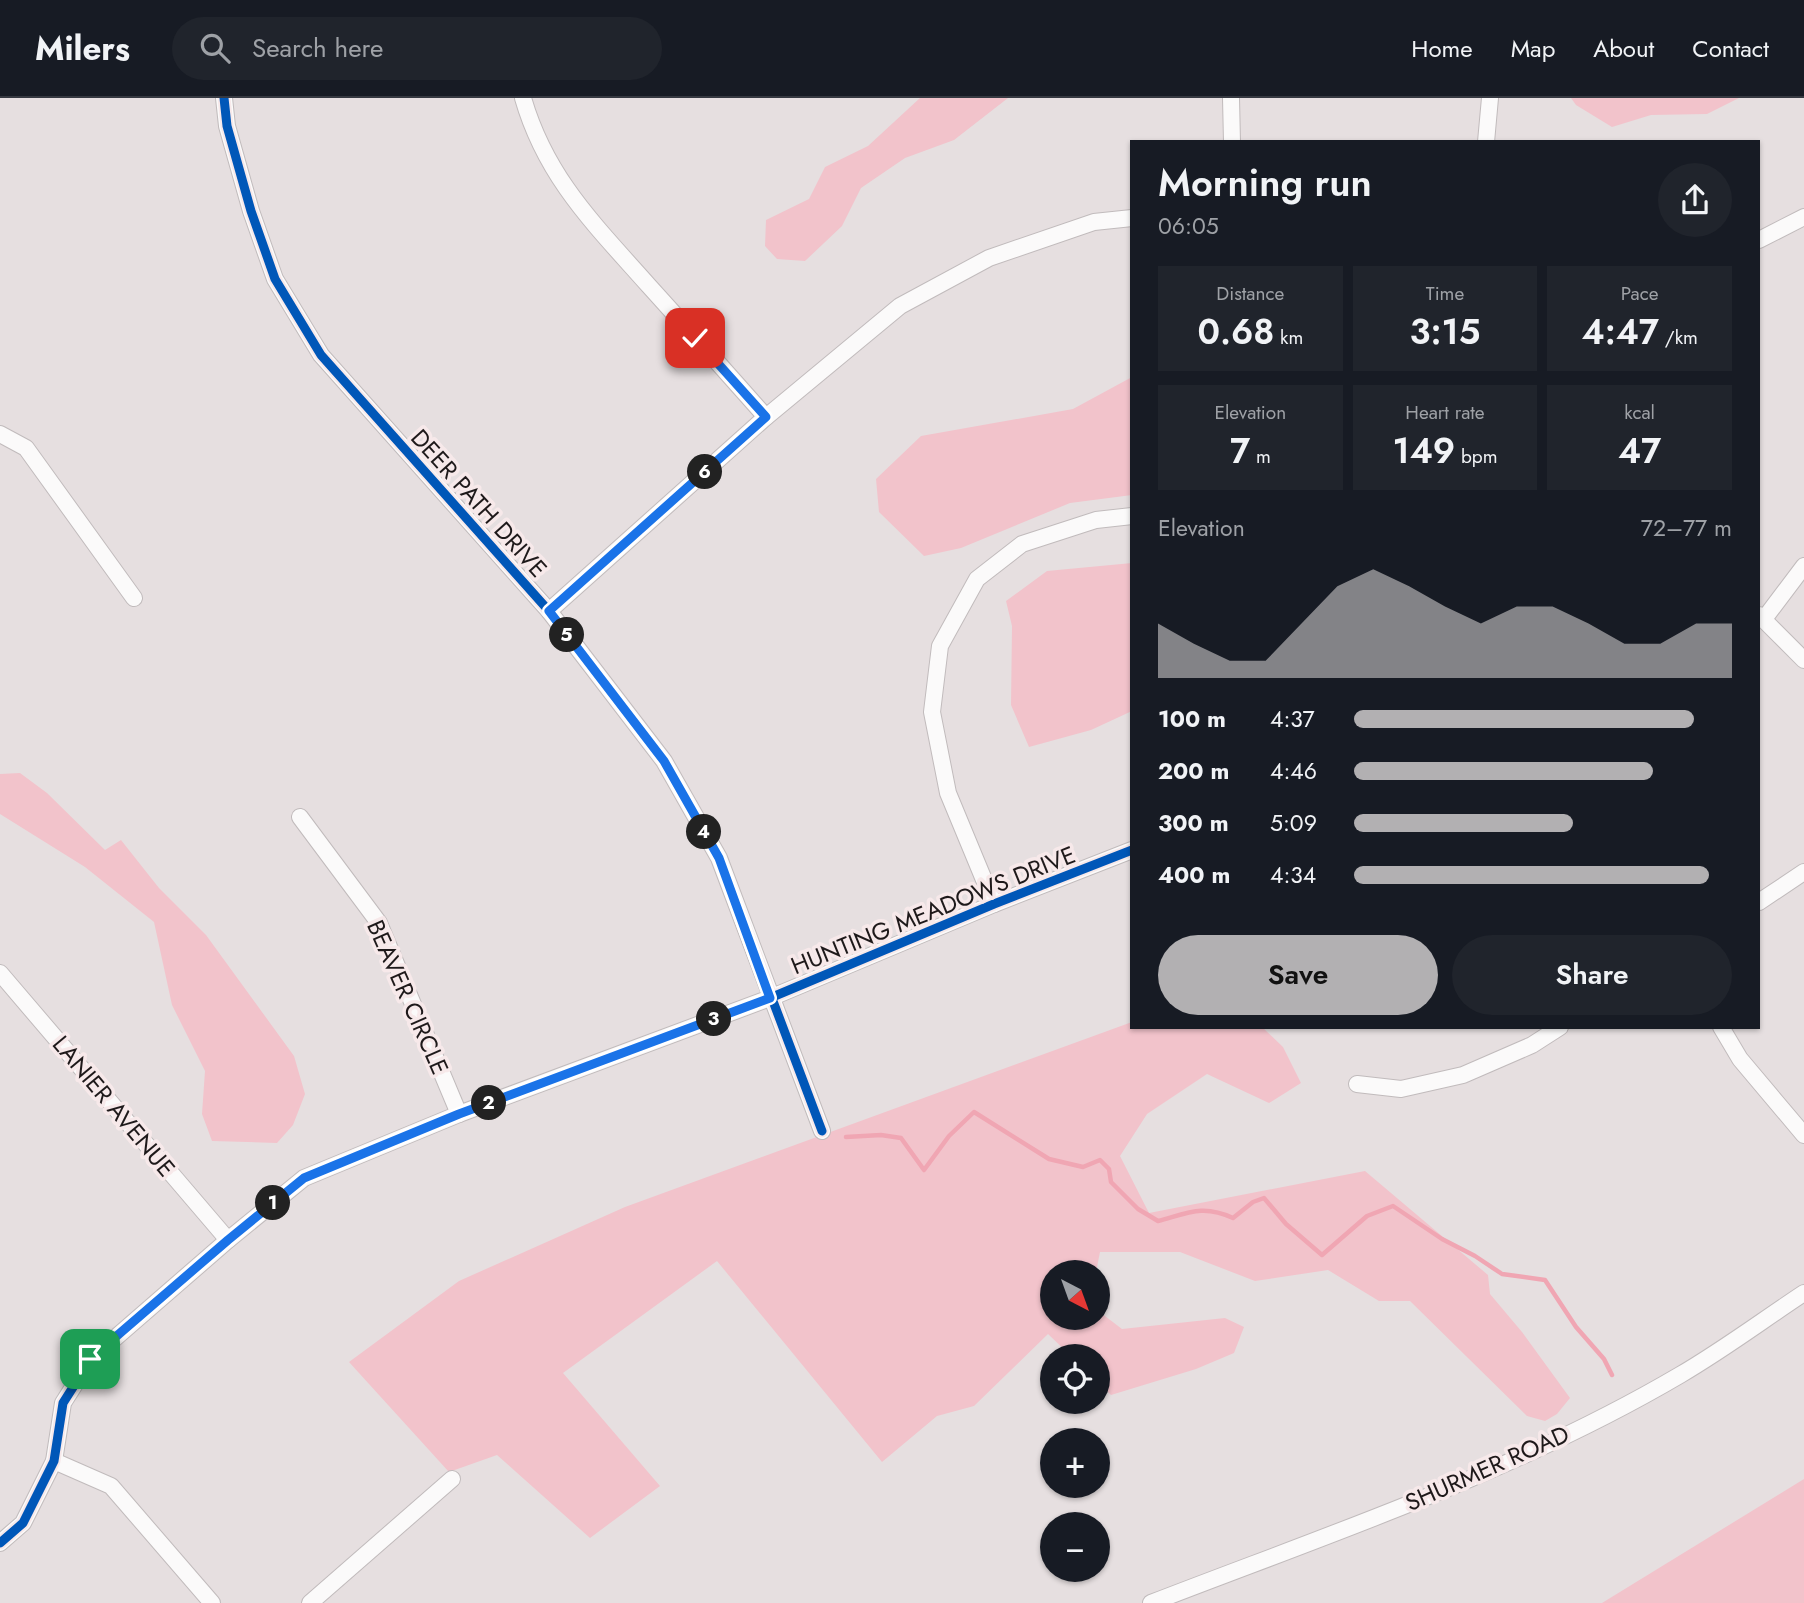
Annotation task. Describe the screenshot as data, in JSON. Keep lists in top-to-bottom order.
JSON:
{
  "streets": {
    "street": [
      "DEER PATH DRIVE",
      "HUNTING MEADOWS DRIVE",
      "BEAVER CIRCLE",
      "LANIER AVENUE",
      "SHURMER ROAD"
    ]
  },
  "crossings": [
    ["DEER PATH DRIVE", "HUNTING MEADOWS DRIVE"],
    ["HUNTING MEADOWS DRIVE", "BEAVER CIRCLE"],
    ["HUNTING MEADOWS DRIVE", "LANIER AVENUE"]
  ],
  "north": "bottom right",
  "page": {
    "header": "Milers",
    "search": "Search here",
    "nav": [
      "Home",
      "Map",
      "About",
      "Contact"
    ],
    "heading": ["Morning run", "06:05"],
    "stats": [
      ["Distance", "0.68 km"],
      ["Time", "3:15"],
      ["Pace", "4:47 /km"],
      ["Elevation", "7 m"],
      ["Heart rate", "149 bpm"],
      ["kcal", "47"]
    ],
    "pins": [
      "6",
      "5",
      "4",
      "3",
      "2",
      "1"
    ],
    "chart": ["Elevation", "72–77 m"],
    "list": [
      {
        "name": "100 m",
        "note": "4:37"
      },
      {
        "name": "200 m",
        "note": "4:46"
      },
      {
        "name": "300 m",
        "note": "5:09"
      },
      {
        "name": "400 m",
        "note": "4:34"
      }
    ],
    "buttons": ["Save", "Share"],
    "map_buttons": ["+", "−"]
  }
}
